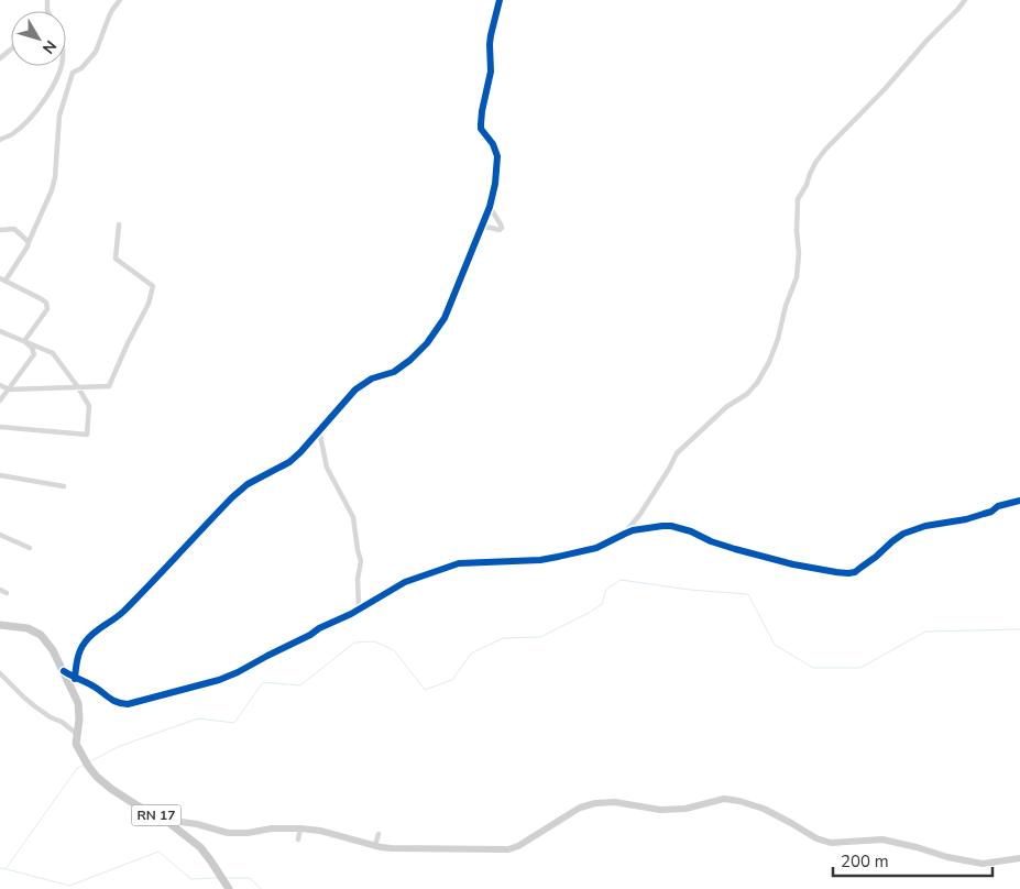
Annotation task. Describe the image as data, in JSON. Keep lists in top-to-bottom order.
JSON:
{
  "streets": {
    "main road": ["RN 17"]
  },
  "scale_bar": "200 m",
  "north": "bottom right"
}
